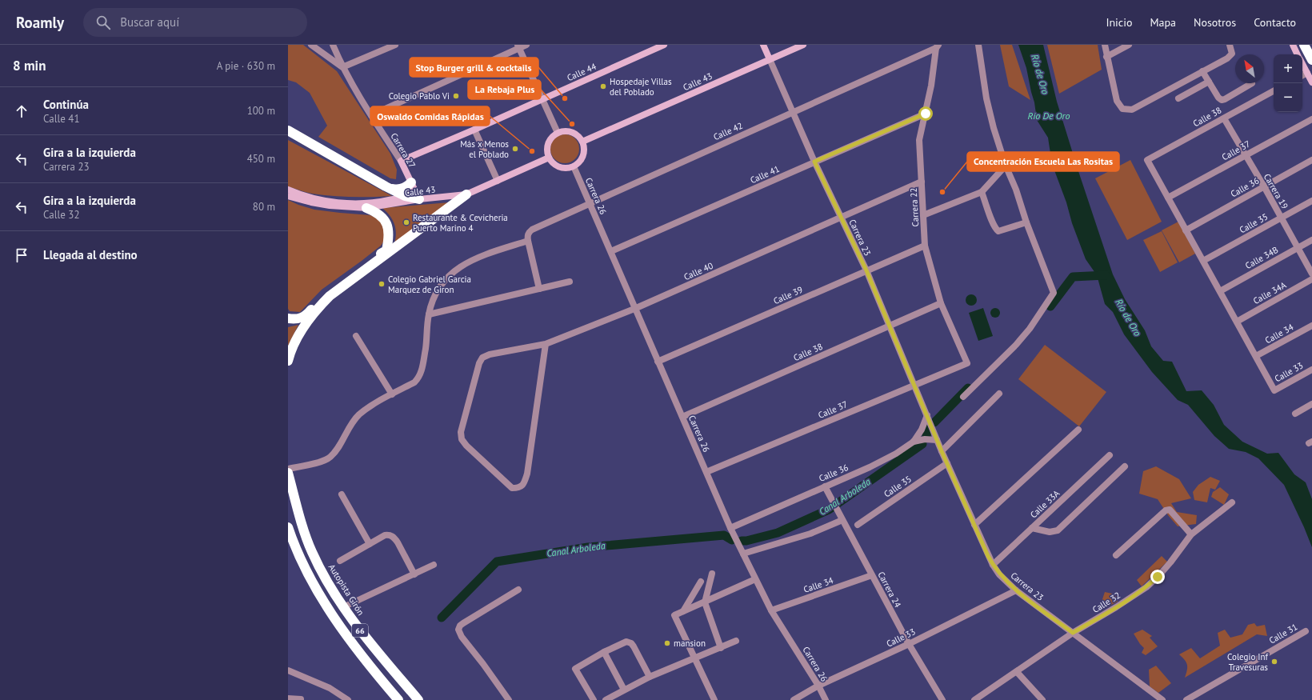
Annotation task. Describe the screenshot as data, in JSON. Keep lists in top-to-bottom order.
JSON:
{
  "streets": {
    "highway": ["Autopista Girón", "66"],
    "street": [
      "Calle 44",
      "Calle 43",
      "Calle 38",
      "Calle 42",
      "Carrera 27",
      "Calle 37",
      "Calle 41",
      "Calle 36",
      "Carrera 19",
      "Carrera 26",
      "Carrera 22",
      "Calle 35",
      "Carrera 23",
      "Calle 34B",
      "Calle 40",
      "Calle 34A",
      "Calle 39",
      "Calle 34",
      "Calle 33",
      "Calle 33A",
      "Carrera 24",
      "Calle 32",
      "Calle 31"
    ]
  },
  "crossings": [
    ["Calle 44", "Carrera 27"],
    ["Calle 43", "Carrera 27"],
    ["Calle 43", "Carrera 26"],
    ["Calle 43", "Carrera 23"],
    ["Calle 38", "Calle 37"],
    ["Calle 38", "Carrera 19"],
    ["Calle 38", "Carrera 26"],
    ["Calle 38", "Carrera 22"],
    ["Calle 38", "Carrera 23"],
    ["Calle 42", "Carrera 26"],
    ["Calle 42", "Carrera 22"],
    ["Calle 42", "Carrera 23"],
    ["Calle 37", "Carrera 19"],
    ["Calle 37", "Carrera 26"],
    ["Calle 37", "Carrera 22"],
    ["Calle 37", "Carrera 23"],
    ["Calle 41", "Carrera 26"],
    ["Calle 41", "Carrera 22"],
    ["Calle 41", "Carrera 23"],
    ["Calle 36", "Carrera 19"],
    ["Calle 36", "Carrera 26"],
    ["Calle 36", "Carrera 23"],
    ["Calle 36", "Carrera 24"],
    ["Carrera 19", "Calle 35"],
    ["Carrera 19", "Calle 34B"],
    ["Carrera 26", "Calle 40"],
    ["Carrera 26", "Calle 39"],
    ["Carrera 26", "Calle 34"],
    ["Carrera 26", "Calle 33"],
    ["Carrera 22", "Calle 40"],
    ["Carrera 22", "Calle 39"],
    ["Calle 35", "Carrera 23"],
    ["Carrera 23", "Calle 40"],
    ["Carrera 23", "Calle 39"],
    ["Carrera 23", "Calle 33"],
    ["Carrera 23", "Calle 33A"],
    ["Carrera 23", "Calle 32"],
    ["Calle 34", "Calle 33"],
    ["Calle 34", "Carrera 24"],
    ["Calle 33", "Carrera 24"]
  ],
  "water": ["Río de Oro", "Rio De Oro", "Canal Arboleda"],
  "places": [
    "Hospedaje Villas del Poblado",
    "Colegio Pablo Vi",
    "Stop Burger grill & cocktails",
    "La Rebaja Plus",
    "Más x Menos el Poblado",
    "Oswaldo Comidas Rápidas",
    "Concentración Escuela Las Rositas",
    "Restaurante & Cevicheria Puerto Marino 4",
    "Colegio Gabriel Garcia Marquez de Giron",
    "mansion",
    "Colegio Inf Travesuras"
  ],
  "north": "top left",
  "page": {
    "header": "Roamly",
    "search": "Buscar aquí",
    "nav": [
      "Inicio",
      "Mapa",
      "Nosotros",
      "Contacto"
    ],
    "heading": ["8 min", "A pie · 630 m"],
    "map_buttons": ["+", "−"],
    "list": [
      ["Continúa", "Calle 41", "100 m"],
      ["Gira a la izquierda", "Carrera 23", "450 m"],
      ["Gira a la izquierda", "Calle 32", "80 m"],
      "Llegada al destino"
    ]
  }
}
